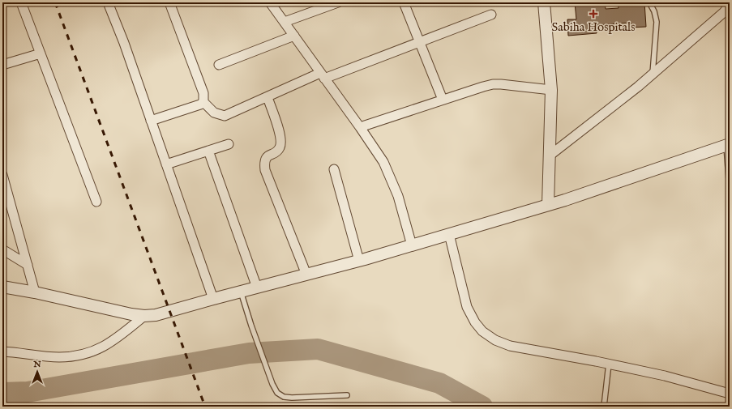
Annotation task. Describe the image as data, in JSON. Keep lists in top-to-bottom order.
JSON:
{
  "places": {
    "health": ["Sabiha Hospitals"]
  },
  "north": "top"
}
